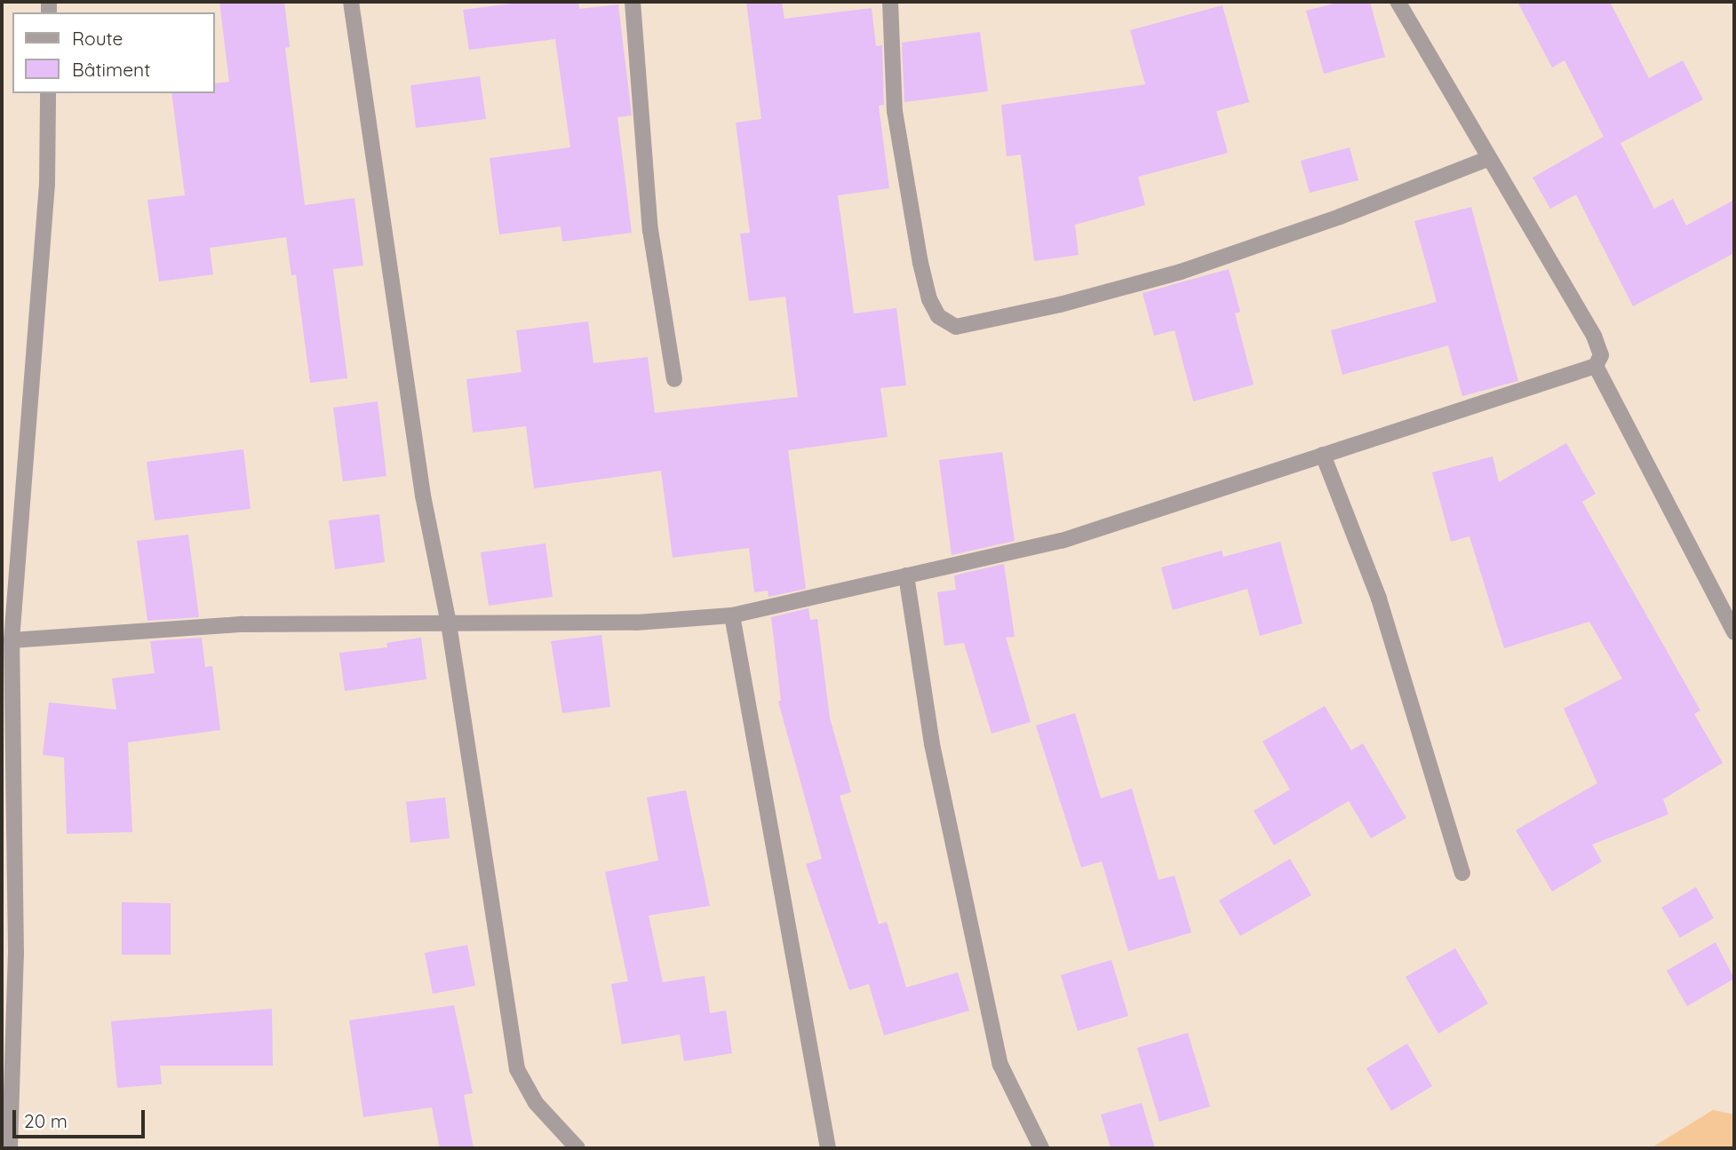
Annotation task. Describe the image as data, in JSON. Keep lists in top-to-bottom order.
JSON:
{
  "legend": ["Route", "Bâtiment"],
  "scale_bar": "20 m"
}
